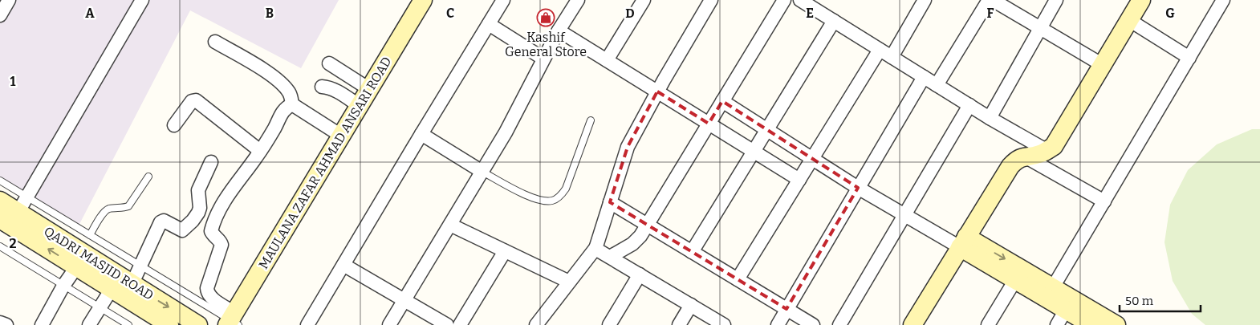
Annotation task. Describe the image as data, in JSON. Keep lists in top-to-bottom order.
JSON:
{
  "streets": {
    "street": ["MAULANA ZAFAR AHMAD ANSARI ROAD", "QADRI MASJID ROAD"]
  },
  "places": {
    "shop": ["Kashif General Store"]
  },
  "scale_bar": "50 m",
  "grid": {
    "columns": [
      "A",
      "B",
      "C",
      "D",
      "E",
      "F",
      "G"
    ],
    "rows": ["1", "2"]
  }
}
